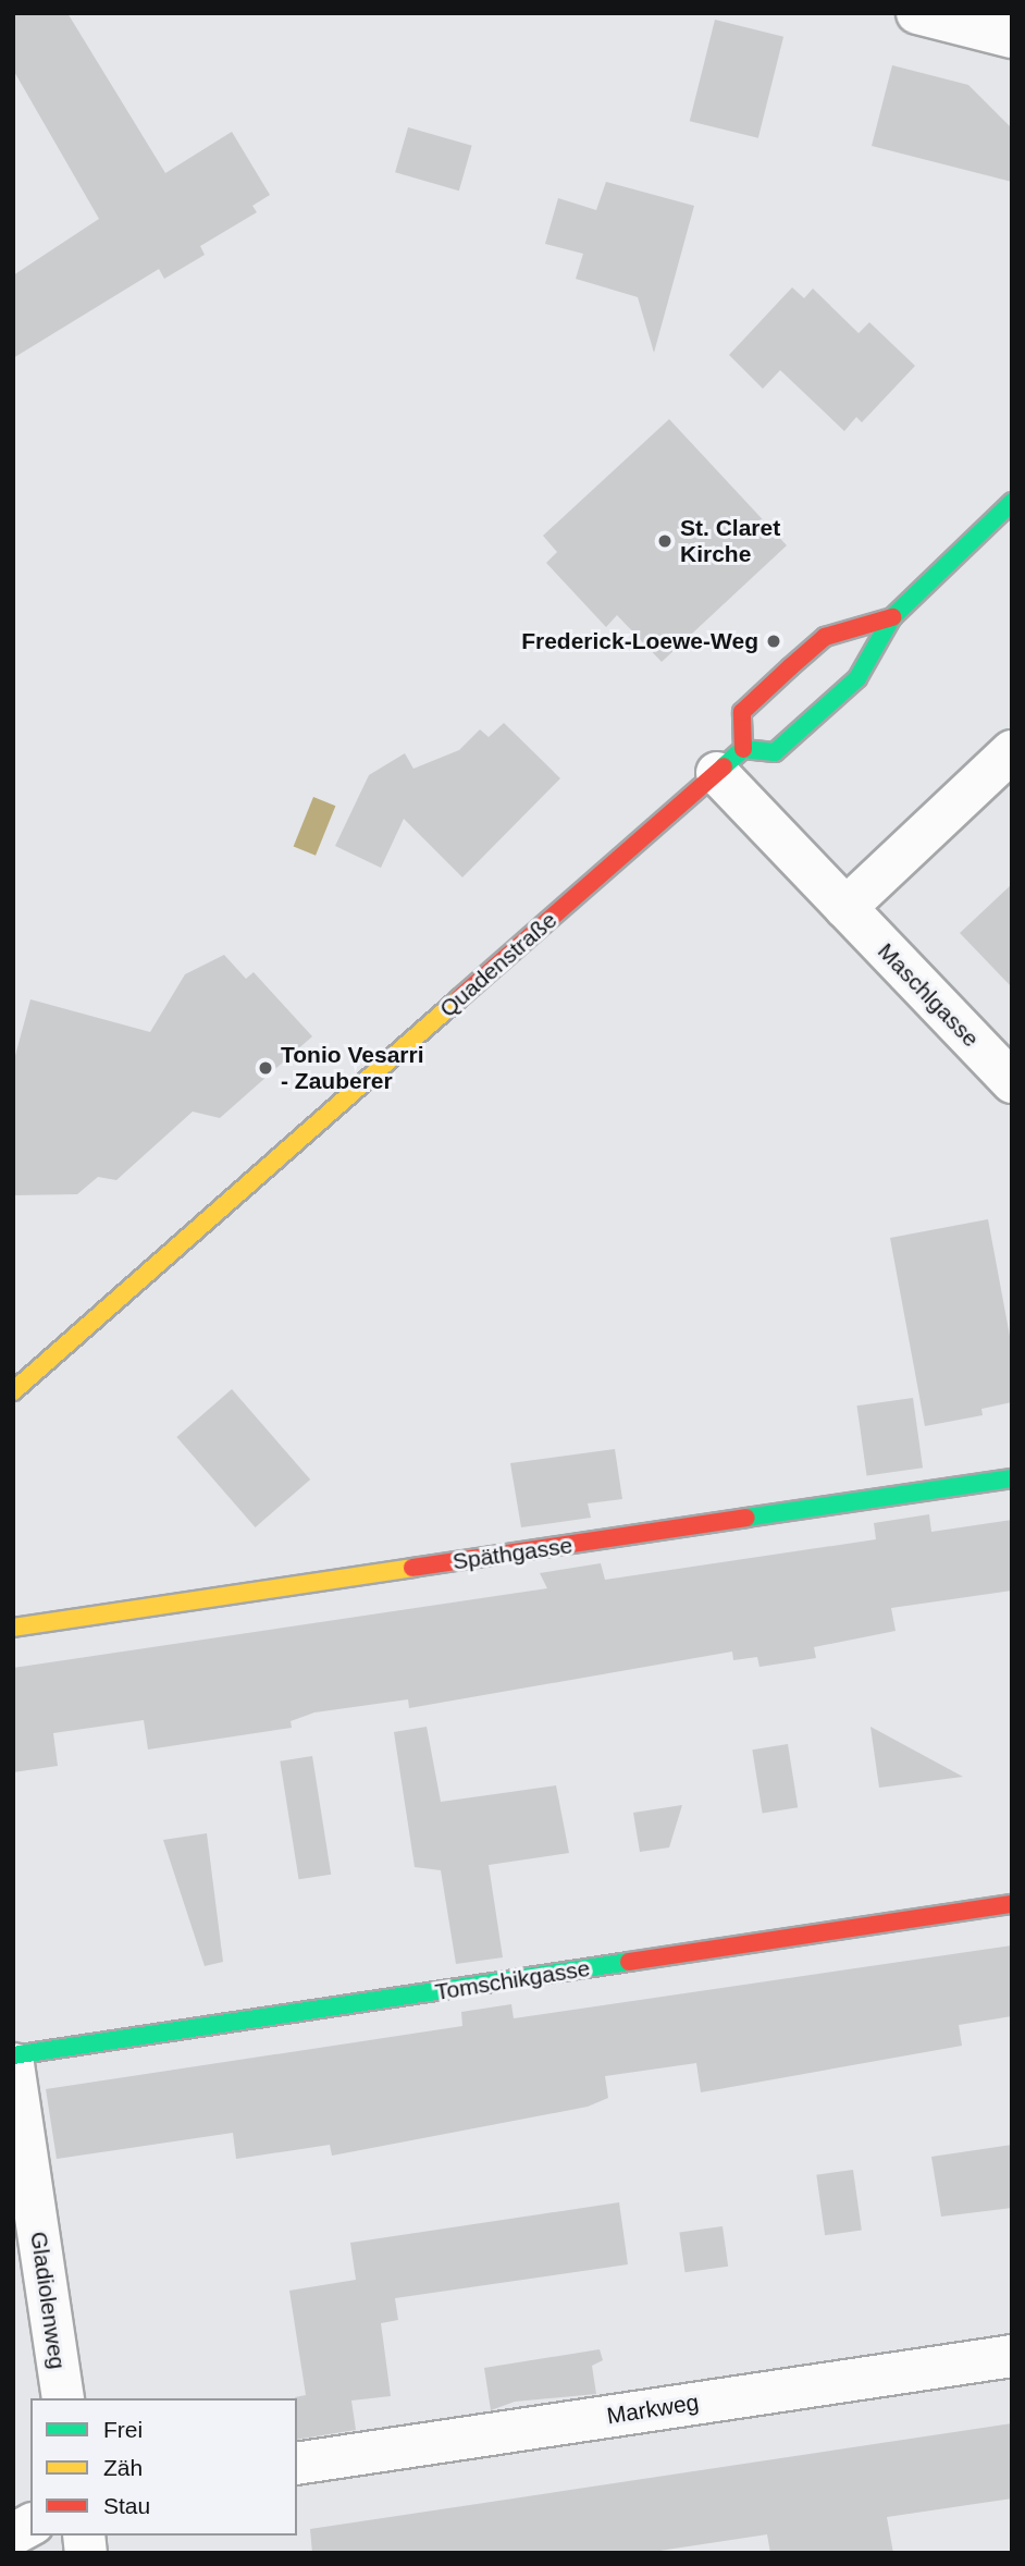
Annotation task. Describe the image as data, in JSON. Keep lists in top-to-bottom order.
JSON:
{
  "streets": {
    "street": [
      "Quadenstraße",
      "Maschlgasse",
      "Späthgasse",
      "Tomschikgasse",
      "Gladiolenweg",
      "Markweg"
    ]
  },
  "crossings": [
    ["Quadenstraße", "Maschlgasse"]
  ],
  "places": ["St. Claret Kirche", "Frederick-Loewe-Weg", "Tonio Vesarri - Zauberer"],
  "legend": ["Frei", "Zäh", "Stau"]
}
